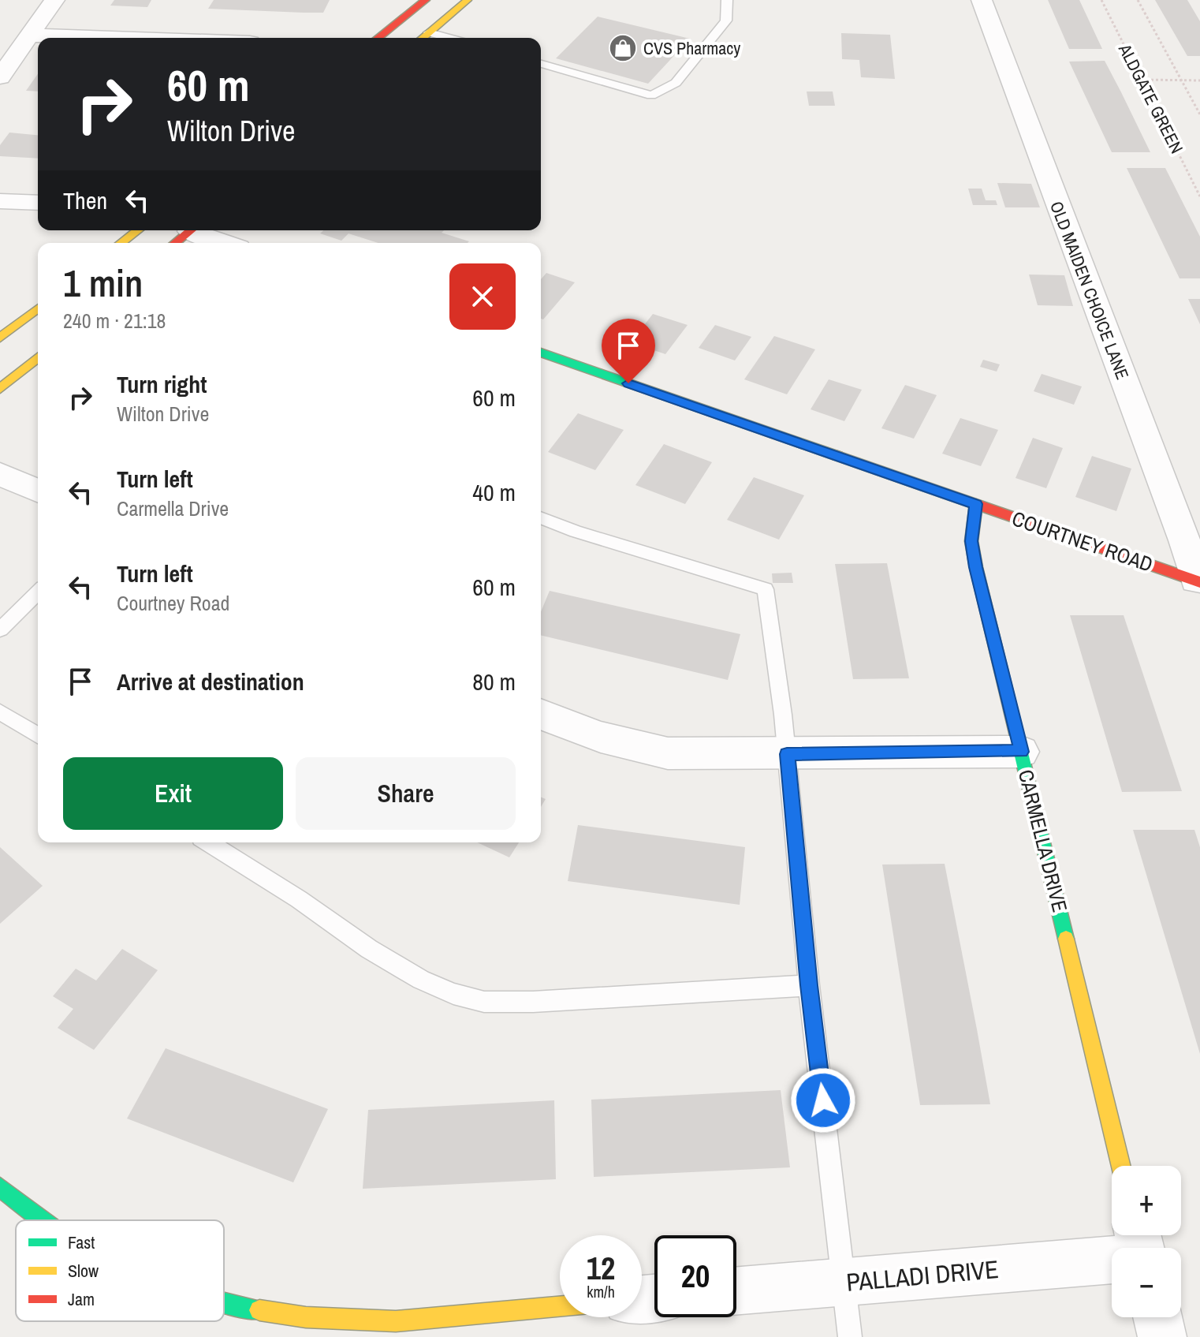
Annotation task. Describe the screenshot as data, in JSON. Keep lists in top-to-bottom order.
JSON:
{
  "streets": {
    "street": [
      "OLD MAIDEN CHOICE LANE",
      "COURTNEY ROAD",
      "CARMELLA DRIVE",
      "PALLADI DRIVE"
    ],
    "path": ["ALDGATE GREEN"]
  },
  "crossings": [
    ["OLD MAIDEN CHOICE LANE", "COURTNEY ROAD"],
    ["COURTNEY ROAD", "CARMELLA DRIVE"]
  ],
  "places": {
    "shop": ["CVS Pharmacy"]
  },
  "legend": ["Fast", "Slow", "Jam"],
  "page": {
    "turn": ["60 m", "Wilton Drive"],
    "then": "Then",
    "heading": ["1 min", "240 m · 21:18"],
    "list": [
      {
        "name": "Turn right",
        "note": "Wilton Drive",
        "value": "60 m"
      },
      {
        "name": "Turn left",
        "note": "Carmella Drive",
        "value": "40 m"
      },
      {
        "name": "Turn left",
        "note": "Courtney Road",
        "value": "60 m"
      },
      {
        "name": "Arrive at destination",
        "value": "80 m"
      }
    ],
    "buttons": ["Exit", "Share"],
    "map_buttons": ["+", "−"],
    "speed": "12 km/h",
    "limit": "20"
  }
}
